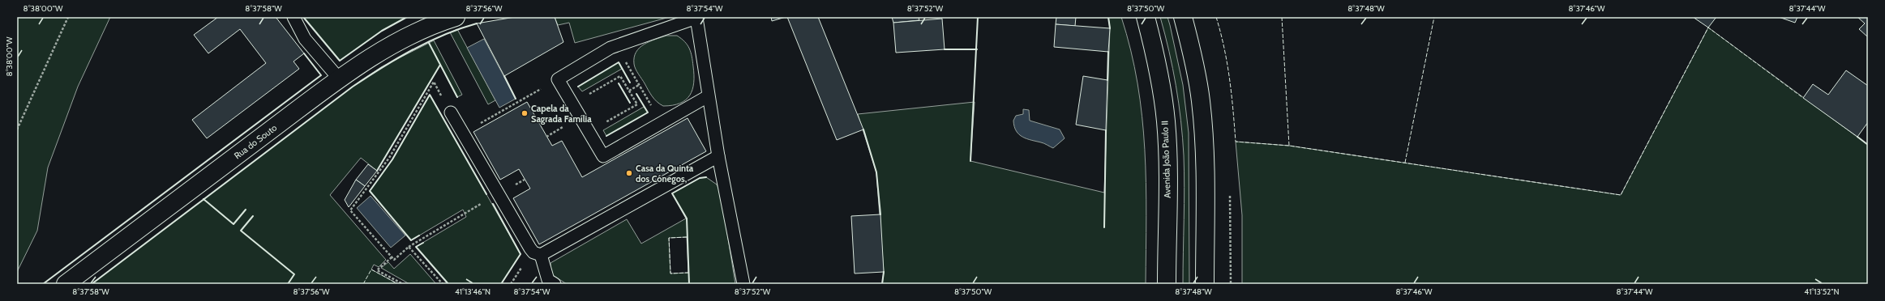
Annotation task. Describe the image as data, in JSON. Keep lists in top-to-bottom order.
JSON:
{
  "streets": {
    "main road": ["Rua do Souto", "Avenida João Paulo II"]
  },
  "places": ["Capela da Sagrada Família", "Casa da Quinta dos Cónegos,"],
  "coordinates": [
    "8°38'00\"W",
    "8°37'58\"W",
    "8°37'56\"W",
    "8°37'54\"W",
    "8°37'52\"W",
    "8°37'50\"W",
    "8°37'48\"W",
    "8°37'46\"W",
    "8°37'44\"W",
    "41°13'46\"N",
    "41°13'52\"N"
  ]
}
